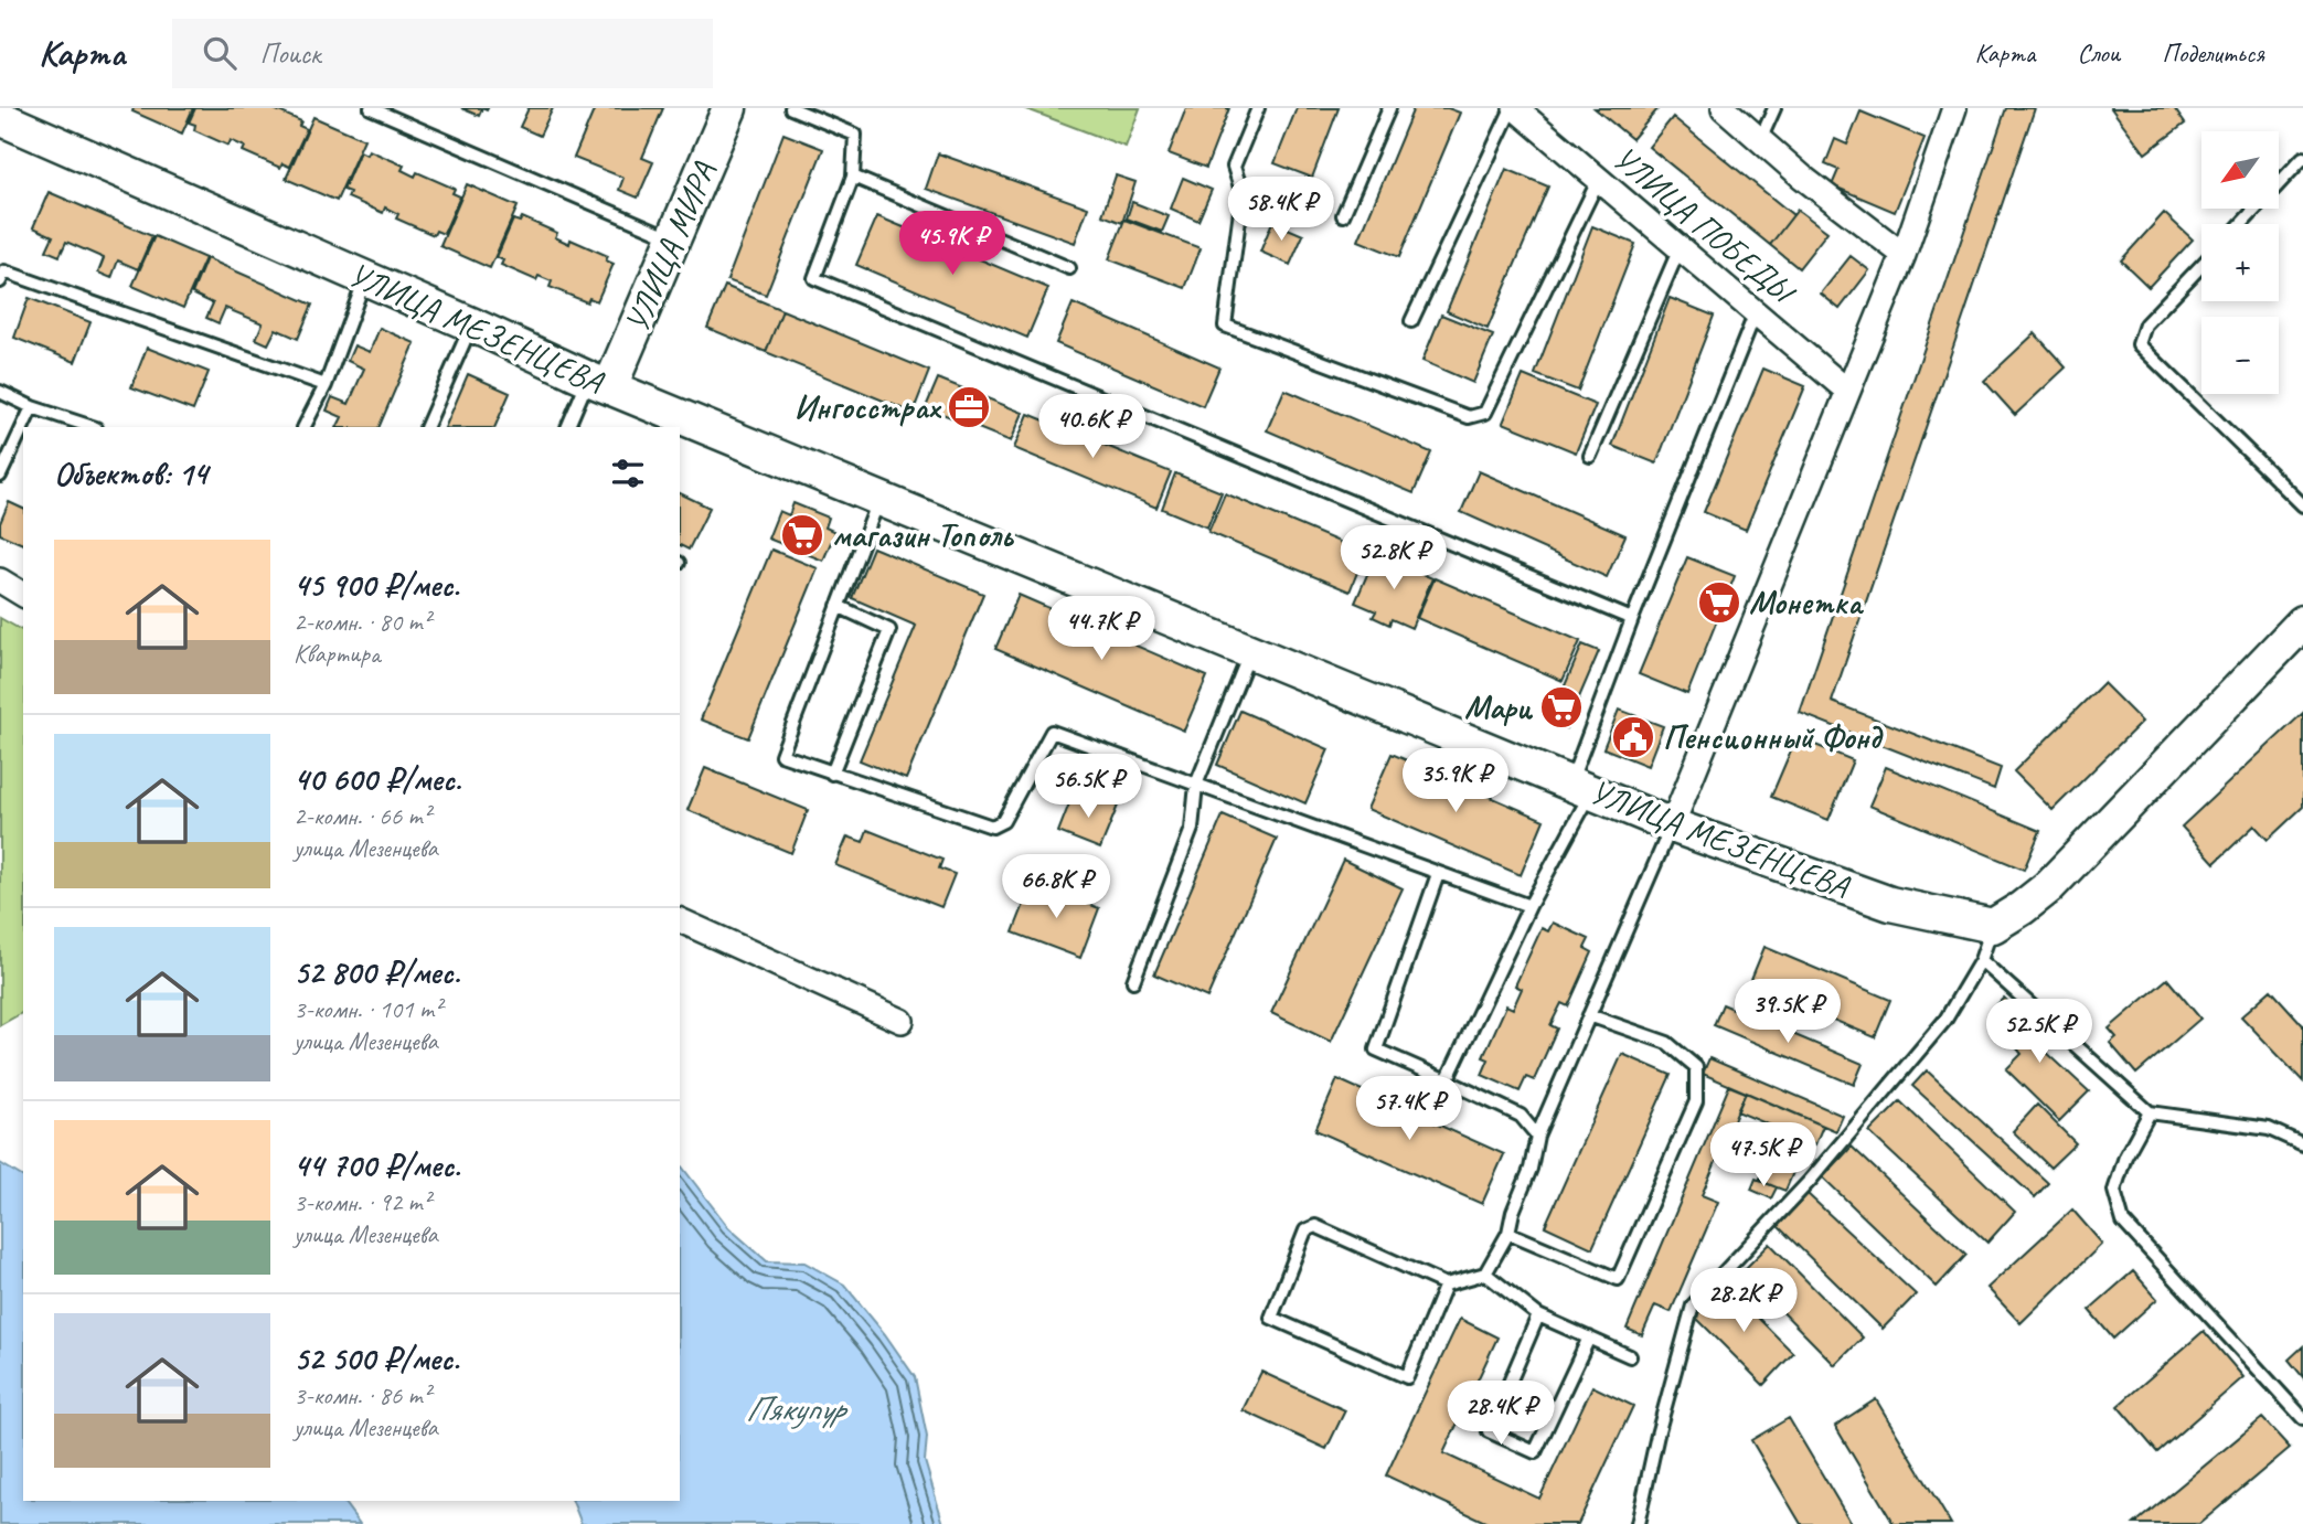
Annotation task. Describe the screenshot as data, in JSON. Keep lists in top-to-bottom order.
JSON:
{
  "streets": {
    "main road": ["УЛИЦА МИРА", "УЛИЦА МЕЗЕНЦЕВА"],
    "street": ["УЛИЦА ПОБЕДЫ"]
  },
  "crossings": [
    ["УЛИЦА МИРА", "УЛИЦА МЕЗЕНЦЕВА"]
  ],
  "water": ["Пякупур"],
  "places": {
    "office": ["Ингосстрах"],
    "supermarket": ["магазин Тополь", "Монетка", "Мари"],
    "public building": ["Пенсионный Фонд"]
  },
  "north": "bottom left",
  "page": {
    "header": "Карта",
    "search": "Поиск",
    "nav": ["Карта", "Слои", "Поделиться"],
    "map_buttons": ["+", "−"],
    "price": [
      "58.4K ₽",
      "45.9K ₽",
      "40.6K ₽",
      "52.8K ₽",
      "44.7K ₽",
      "35.9K ₽",
      "56.5K ₽",
      "66.8K ₽",
      "39.5K ₽",
      "52.5K ₽",
      "57.4K ₽",
      "47.5K ₽",
      "28.2K ₽",
      "28.4K ₽"
    ],
    "heading": "Объектов: 14",
    "list": [
      {
        "name": "45 900 ₽/мес.",
        "note": "2-комн. · 80 m² · Квартира"
      },
      {
        "name": "40 600 ₽/мес.",
        "note": "2-комн. · 66 m² · улица Мезенцева"
      },
      {
        "name": "52 800 ₽/мес.",
        "note": "3-комн. · 101 m² · улица Мезенцева"
      },
      {
        "name": "44 700 ₽/мес.",
        "note": "3-комн. · 92 m² · улица Мезенцева"
      },
      {
        "name": "52 500 ₽/мес.",
        "note": "3-комн. · 86 m² · улица Мезенцева"
      }
    ]
  }
}
